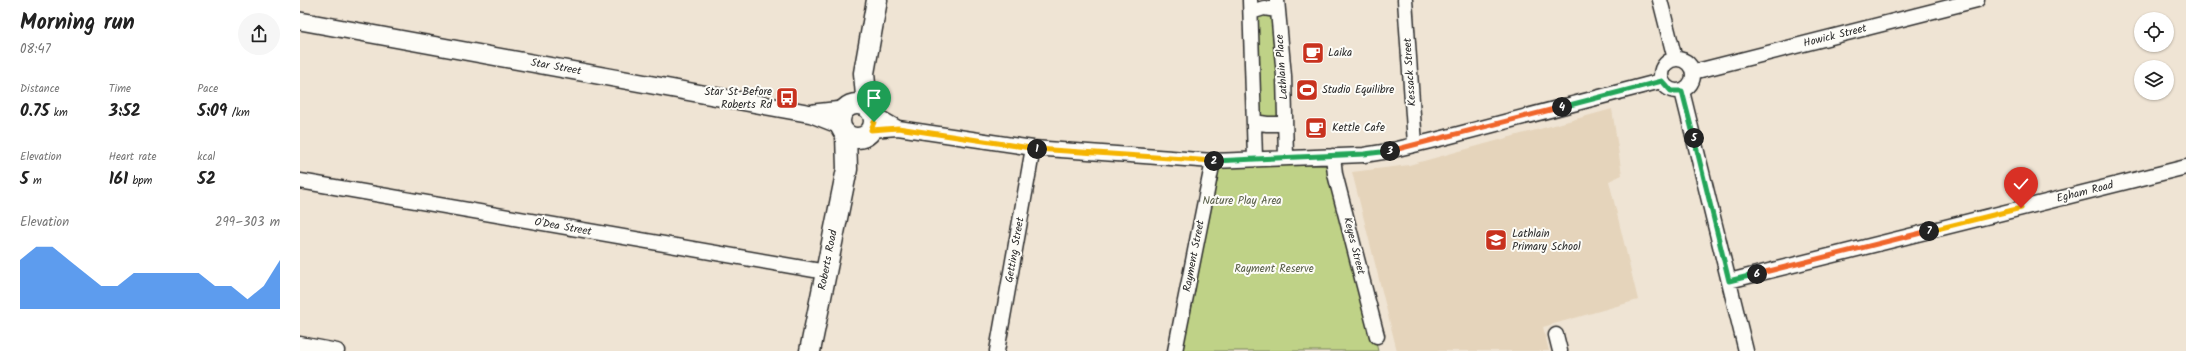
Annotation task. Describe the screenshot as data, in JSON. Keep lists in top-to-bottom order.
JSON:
{
  "streets": {
    "main road": ["Roberts Road"],
    "street": [
      "Howick Street",
      "Star Street",
      "Lathlain Place",
      "Kessack Street",
      "Egham Road",
      "O'Dea Street",
      "Keyes Street",
      "Getting Street",
      "Rayment Street"
    ]
  },
  "crossings": [
    ["Star Street", "Roberts Road"],
    ["O'Dea Street", "Roberts Road"]
  ],
  "parks": ["Nature Play Area", "Rayment Reserve"],
  "places": {
    "cafe": ["Laika", "Kettle Cafe"],
    "sports": ["Studio Equilibre"],
    "bus stop": ["Star St Before Roberts Rd"],
    "school or university": ["Lathlain Primary School"]
  },
  "page": {
    "heading": ["Morning run", "08:47"],
    "stats": [
      ["Distance", "0.75 km"],
      ["Time", "3:52"],
      ["Pace", "5:09 /km"],
      ["Elevation", "5 m"],
      ["Heart rate", "161 bpm"],
      ["kcal", "52"]
    ],
    "pins": [
      "4",
      "5",
      "1",
      "3",
      "2",
      "7",
      "6"
    ],
    "chart": ["Elevation", "299–303 m"]
  }
}
